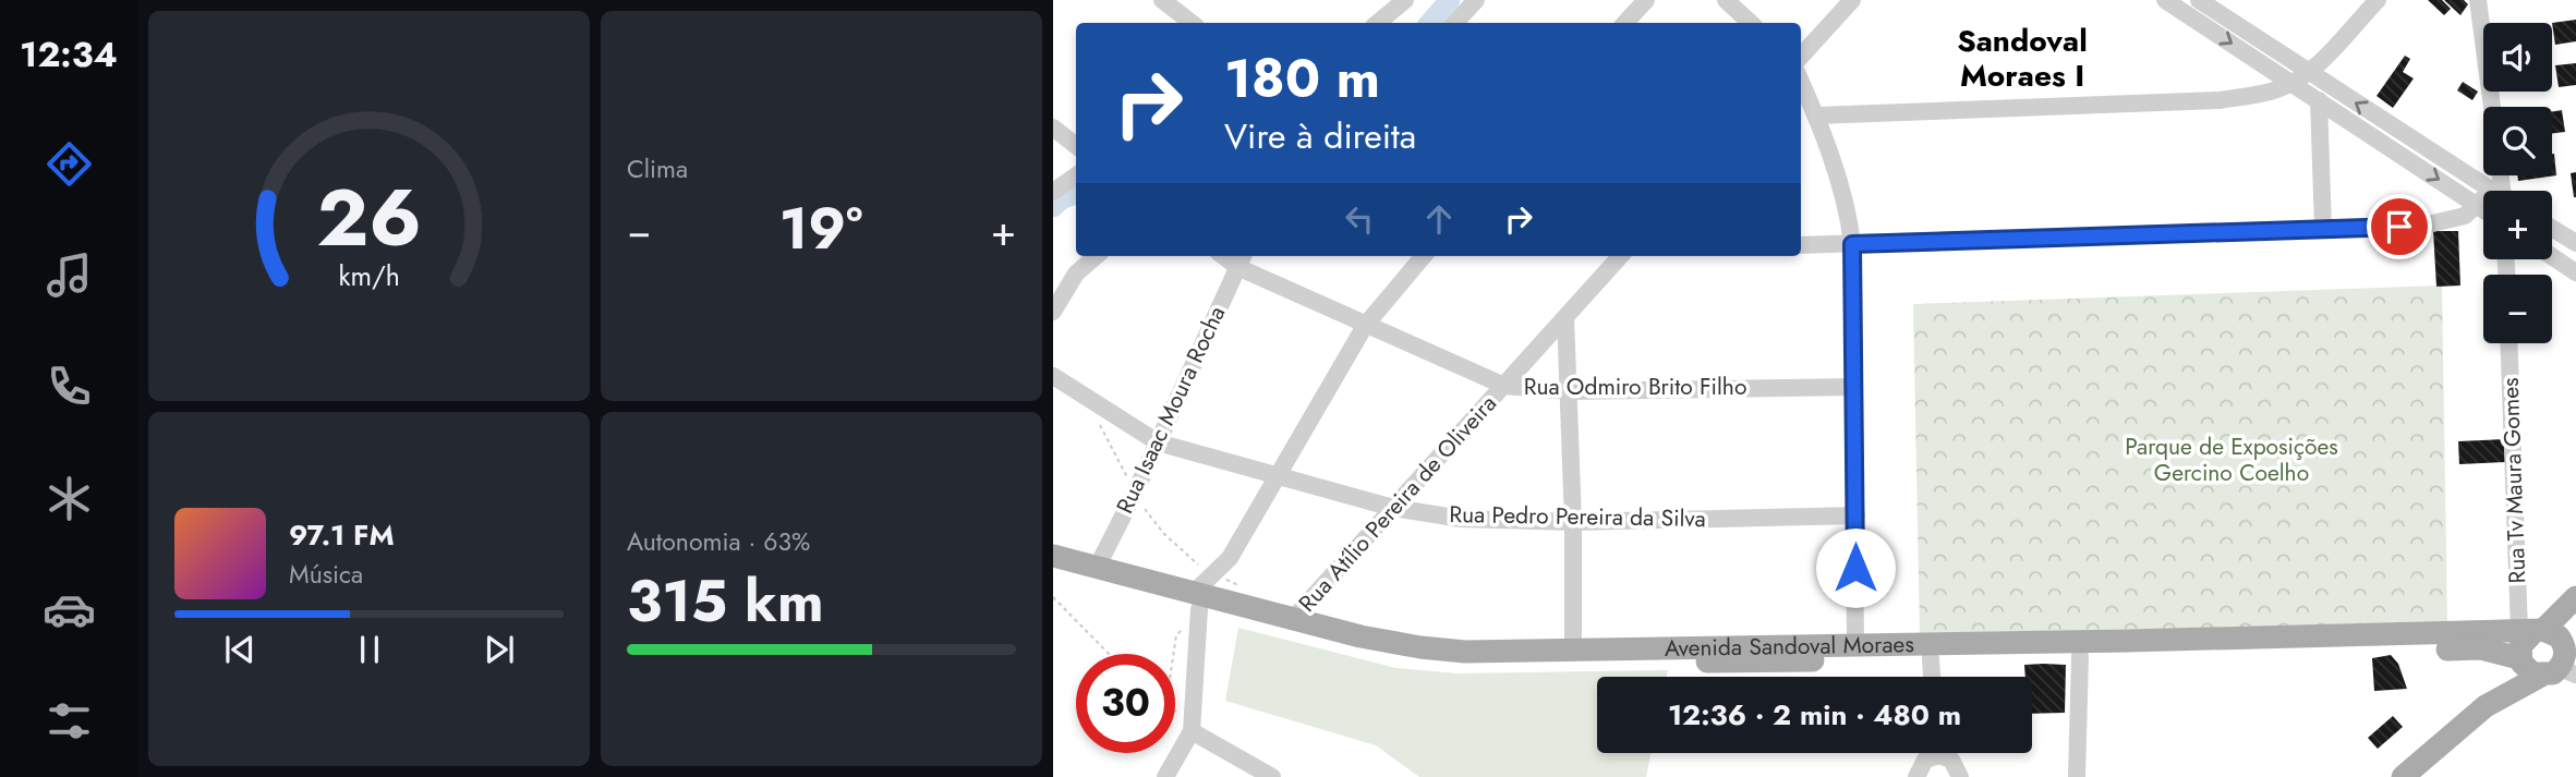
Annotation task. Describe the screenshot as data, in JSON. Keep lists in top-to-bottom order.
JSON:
{
  "streets": {
    "main road": ["Avenida Sandoval Moraes"],
    "street": [
      "Rua Odmiro Brito Filho",
      "Rua Isaac Moura Rocha",
      "Rua Tv Maura Gomes",
      "Rua Atílio Pereira de Oliveira",
      "Rua Pedro Pereira da Silva"
    ]
  },
  "crossings": [
    ["Rua Odmiro Brito Filho", "Rua Isaac Moura Rocha"],
    ["Rua Odmiro Brito Filho", "Rua Atílio Pereira de Oliveira"],
    ["Rua Isaac Moura Rocha", "Rua Pedro Pereira da Silva"],
    ["Rua Isaac Moura Rocha", "Avenida Sandoval Moraes"],
    ["Rua Tv Maura Gomes", "Avenida Sandoval Moraes"],
    ["Rua Atílio Pereira de Oliveira", "Rua Pedro Pereira da Silva"],
    ["Rua Atílio Pereira de Oliveira", "Avenida Sandoval Moraes"]
  ],
  "districts": ["Sandoval Moraes I"],
  "parks": ["Parque de Exposições Gercino Coelho"],
  "page": {
    "tabs": "12:34",
    "tile": [
      "Clima",
      ["Autonomia · 63%", "315 km"]
    ],
    "map_buttons": ["+", "−"],
    "turn": ["180 m", "Vire à direita"],
    "heat": ["−", "19°", "+"],
    "song": ["97.1 FM", "Música"],
    "limit": "30",
    "trip": "12:36 · 2 min · 480 m",
    "gauge": ["26", "km/h"]
  }
}
